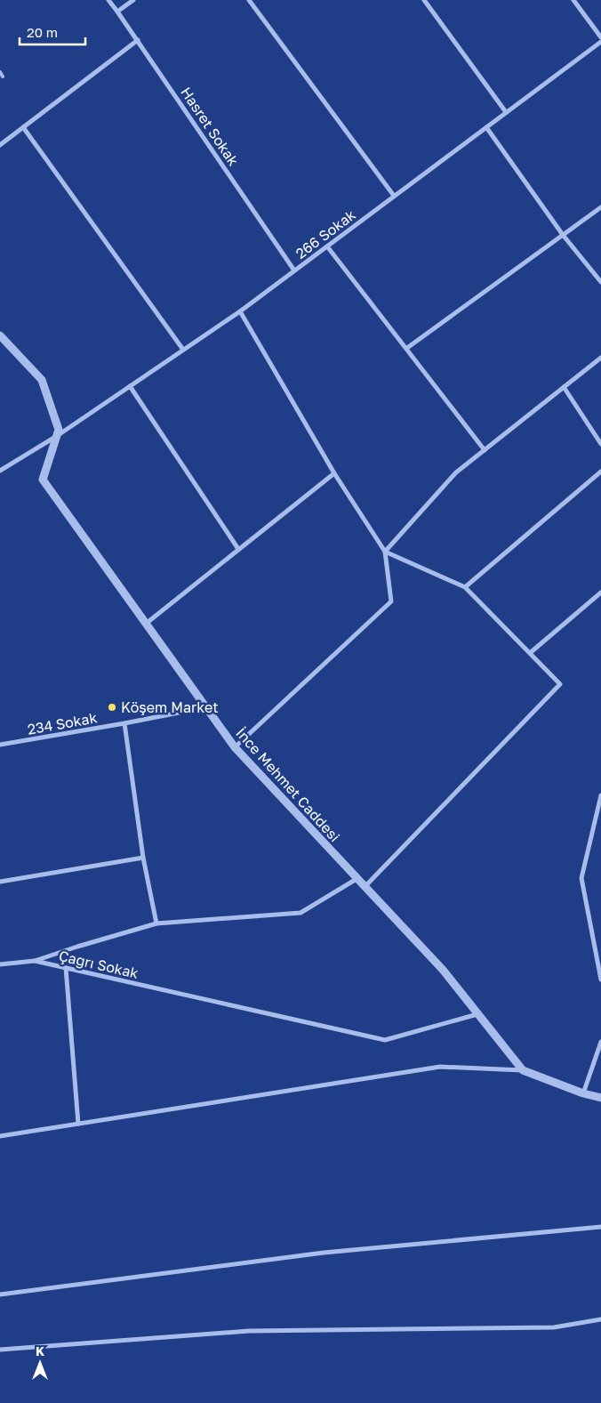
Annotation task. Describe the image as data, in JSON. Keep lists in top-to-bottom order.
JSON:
{
  "streets": {
    "street": [
      "Hasret Sokak",
      "266 Sokak",
      "234 Sokak",
      "İnce Mehmet Caddesi",
      "Çağrı Sokak"
    ]
  },
  "crossings": [
    ["Hasret Sokak", "266 Sokak"],
    ["266 Sokak", "İnce Mehmet Caddesi"],
    ["234 Sokak", "İnce Mehmet Caddesi"],
    ["İnce Mehmet Caddesi", "Çağrı Sokak"]
  ],
  "places": ["Köşem Market"],
  "scale_bar": "20 m",
  "north": "top"
}
